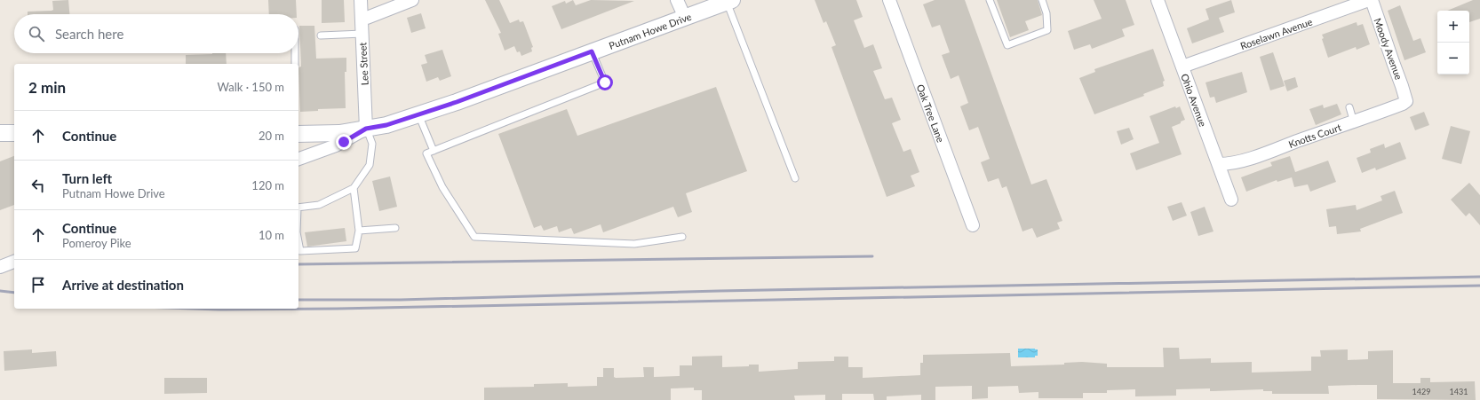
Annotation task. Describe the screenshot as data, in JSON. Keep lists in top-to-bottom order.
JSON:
{
  "streets": {
    "street": [
      "Putnam Howe Drive",
      "Roselawn Avenue",
      "Moody Avenue",
      "Lee Street",
      "Ohio Avenue",
      "Oak Tree Lane",
      "Knotts Court"
    ]
  },
  "crossings": [
    ["Putnam Howe Drive", "Lee Street"],
    ["Roselawn Avenue", "Moody Avenue"],
    ["Roselawn Avenue", "Ohio Avenue"],
    ["Moody Avenue", "Knotts Court"],
    ["Ohio Avenue", "Knotts Court"]
  ],
  "house_numbers": ["1429", "1431"],
  "page": {
    "map_buttons": ["+", "−"],
    "search": "Search here",
    "heading": ["2 min", "Walk · 150 m"],
    "list": [
      ["Continue", "20 m"],
      ["Turn left", "Putnam Howe Drive", "120 m"],
      ["Continue", "Pomeroy Pike", "10 m"],
      "Arrive at destination"
    ]
  }
}
